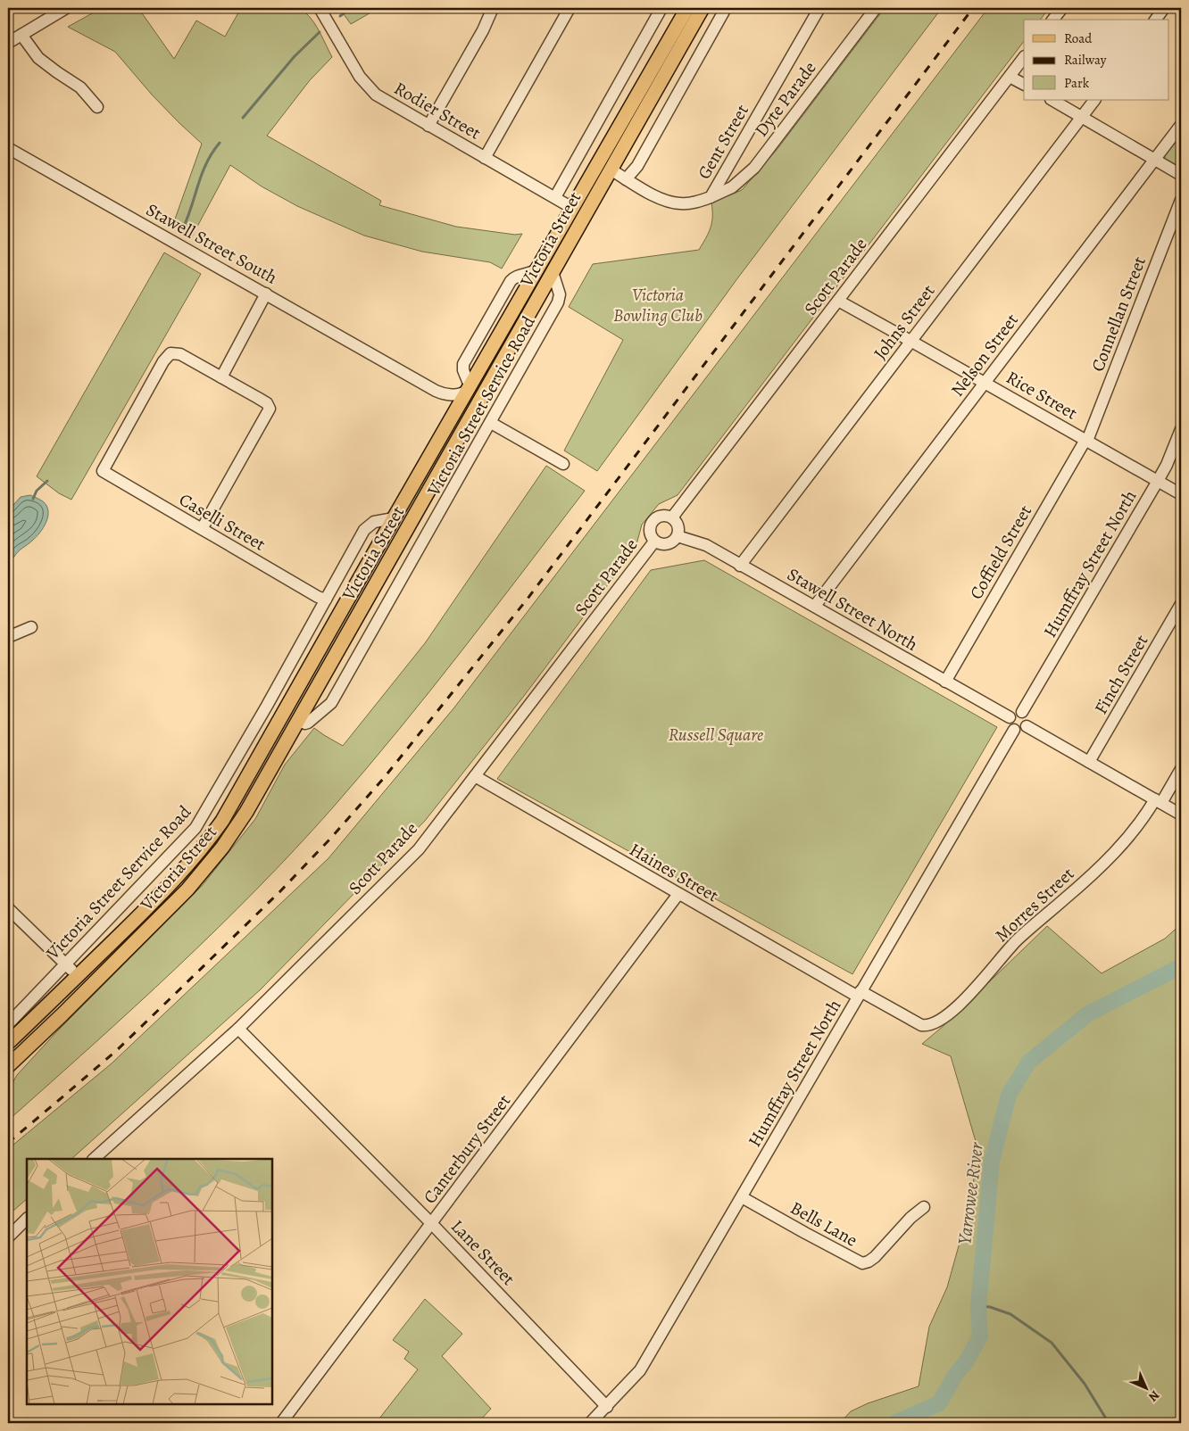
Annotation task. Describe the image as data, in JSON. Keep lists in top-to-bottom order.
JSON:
{
  "streets": {
    "main road": ["Victoria Street"],
    "street": [
      "Dyte Parade",
      "Rodier Street",
      "Gent Street",
      "Stawell Street South",
      "Scott Parade",
      "Connellan Street",
      "Johns Street",
      "Nelson Street",
      "Rice Street",
      "Victoria Street Service Road",
      "Caselli Street",
      "Coffield Street",
      "Humffray Street North",
      "Stawell Street North",
      "Finch Street",
      "Haines Street",
      "Morres Street",
      "Canterbury Street",
      "Bells Lane",
      "Lane Street"
    ]
  },
  "crossings": [
    ["Dyte Parade", "Gent Street"],
    ["Rodier Street", "Victoria Street"],
    ["Gent Street", "Victoria Street"],
    ["Victoria Street", "Stawell Street South"],
    ["Victoria Street", "Victoria Street Service Road"],
    ["Scott Parade", "Rice Street"],
    ["Scott Parade", "Stawell Street North"],
    ["Scott Parade", "Haines Street"],
    ["Scott Parade", "Lane Street"],
    ["Connellan Street", "Rice Street"],
    ["Connellan Street", "Coffield Street"],
    ["Johns Street", "Rice Street"],
    ["Johns Street", "Stawell Street North"],
    ["Nelson Street", "Rice Street"],
    ["Nelson Street", "Stawell Street North"],
    ["Rice Street", "Coffield Street"],
    ["Rice Street", "Humffray Street North"],
    ["Victoria Street Service Road", "Caselli Street"],
    ["Coffield Street", "Stawell Street North"],
    ["Humffray Street North", "Stawell Street North"],
    ["Humffray Street North", "Haines Street"],
    ["Humffray Street North", "Bells Lane"],
    ["Humffray Street North", "Lane Street"],
    ["Haines Street", "Morres Street"],
    ["Haines Street", "Canterbury Street"],
    ["Canterbury Street", "Lane Street"]
  ],
  "water": ["Yarrowee River"],
  "parks": ["Victoria Bowling Club", "Russell Square"],
  "legend": ["Road", "Railway", "Park"],
  "north": "bottom right"
}
